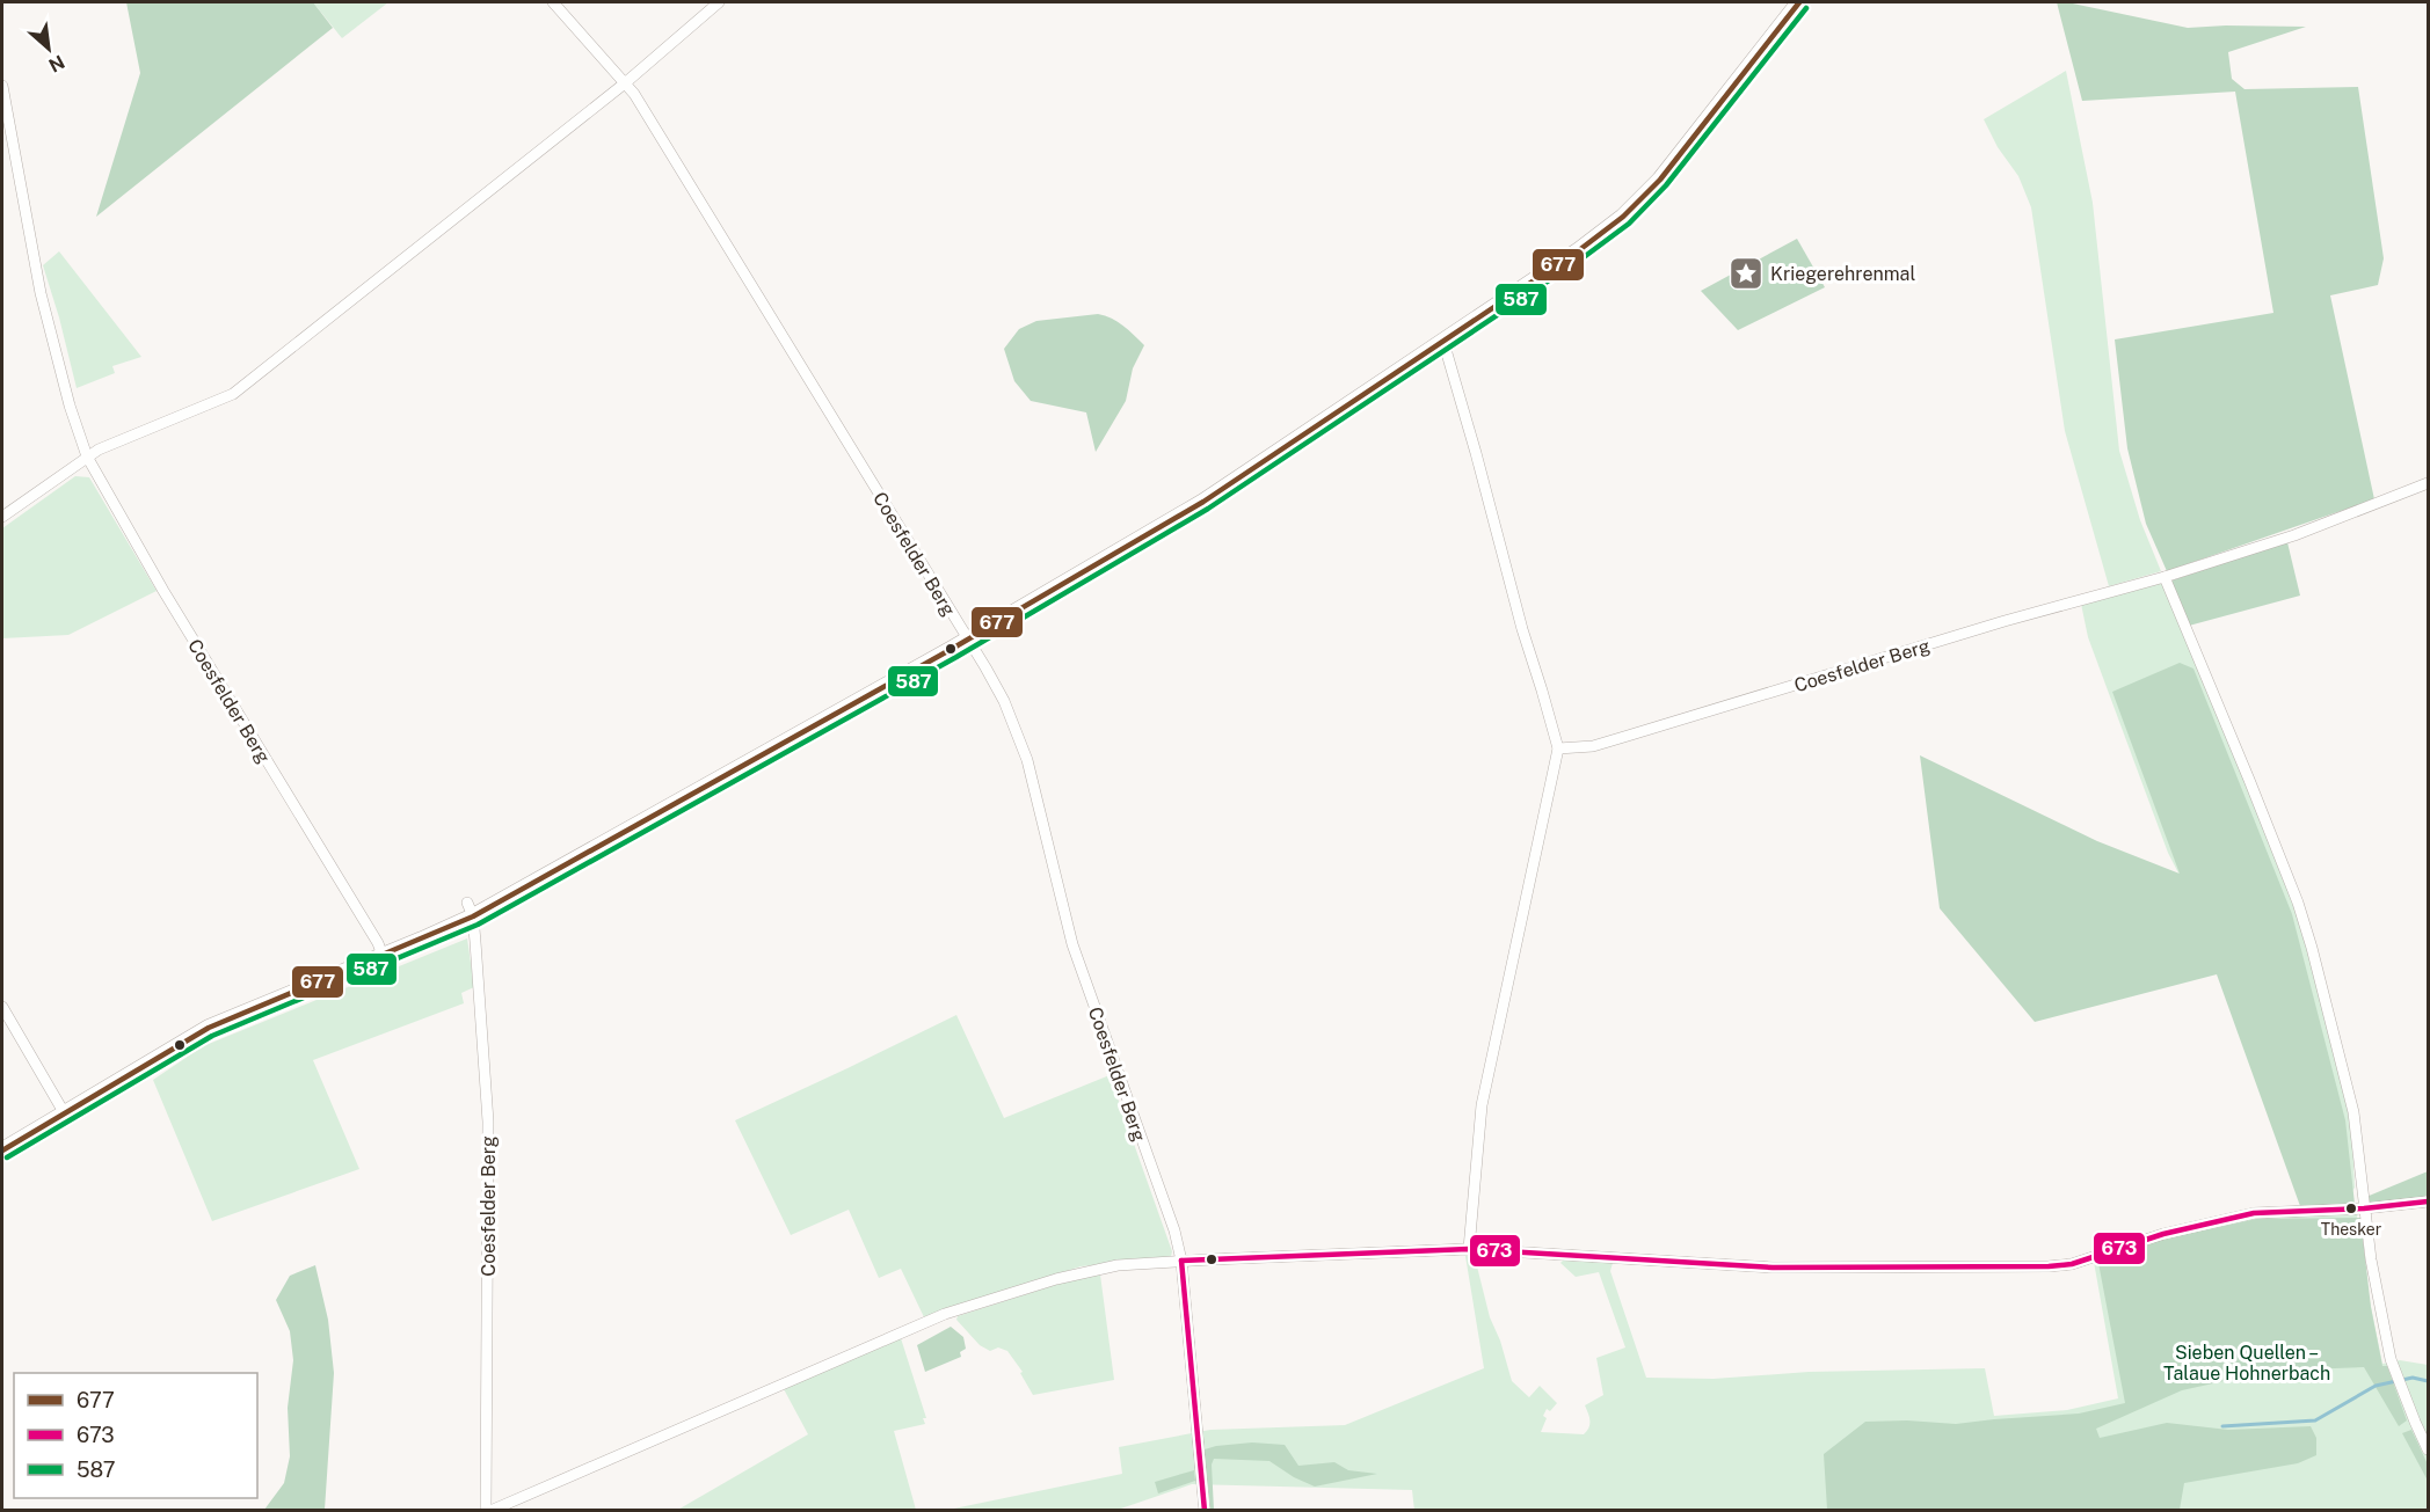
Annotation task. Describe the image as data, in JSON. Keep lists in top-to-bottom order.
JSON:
{
  "streets": {
    "street": ["Coesfelder Berg"]
  },
  "parks": ["Sieben Quellen – Talaue Hohnerbach"],
  "places": {
    "place": ["Kriegerehrenmal"],
    "other": ["Thesker"]
  },
  "lines": ["transit line 677", "transit line 587", "transit line 673"],
  "legend": ["677", "673", "587"],
  "north": "bottom right"
}
